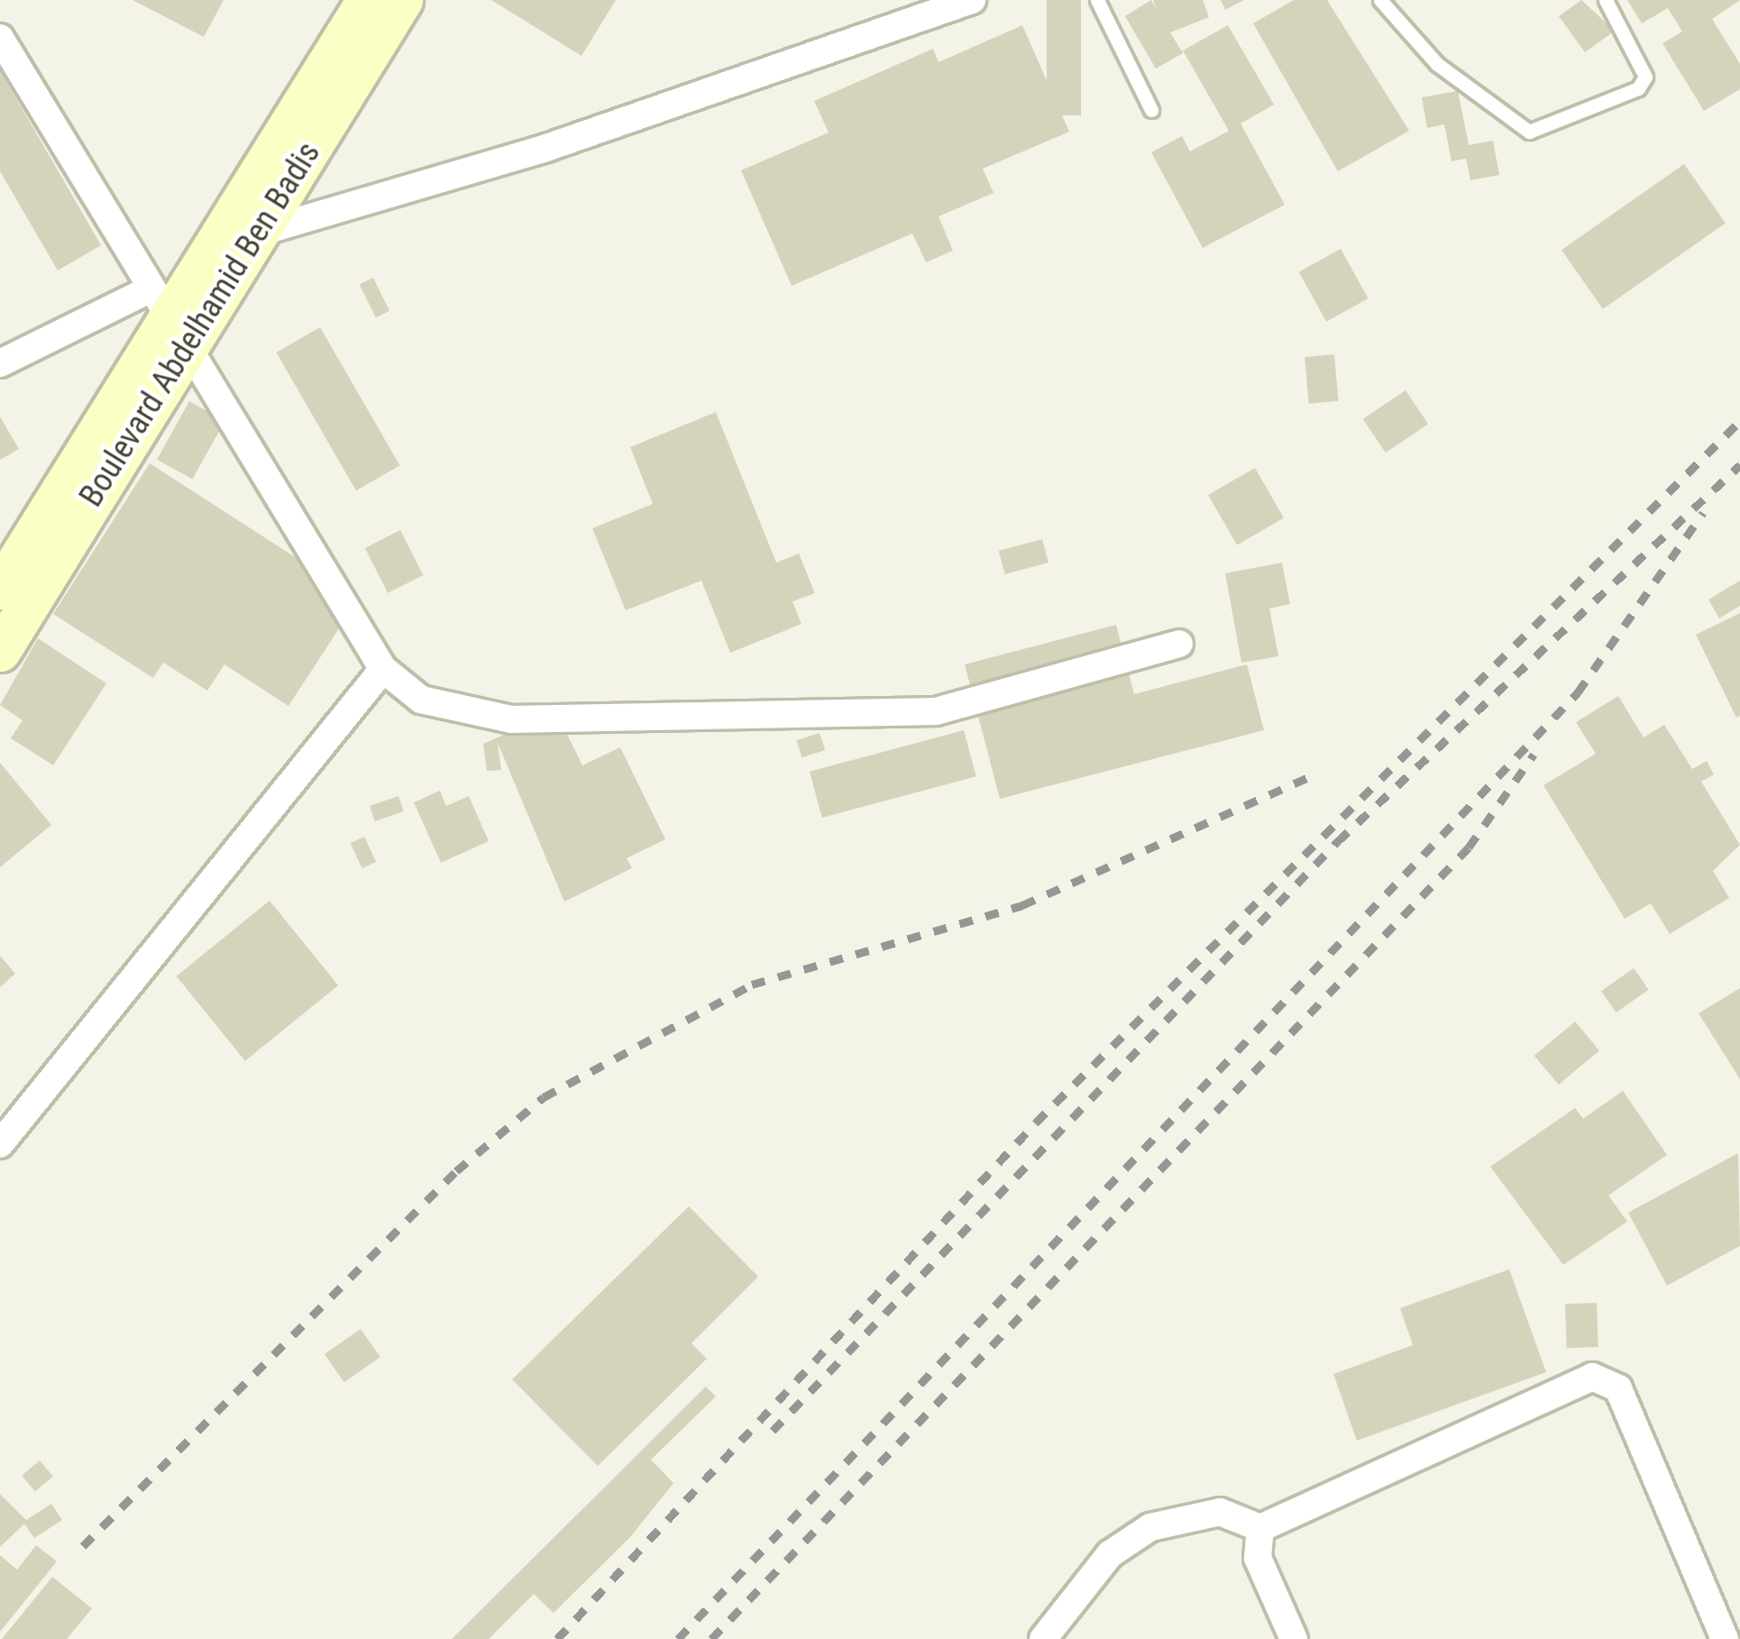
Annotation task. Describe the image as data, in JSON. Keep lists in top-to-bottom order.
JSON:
{
  "streets": {
    "main road": ["Boulevard Abdelhamid Ben Badis"]
  }
}
